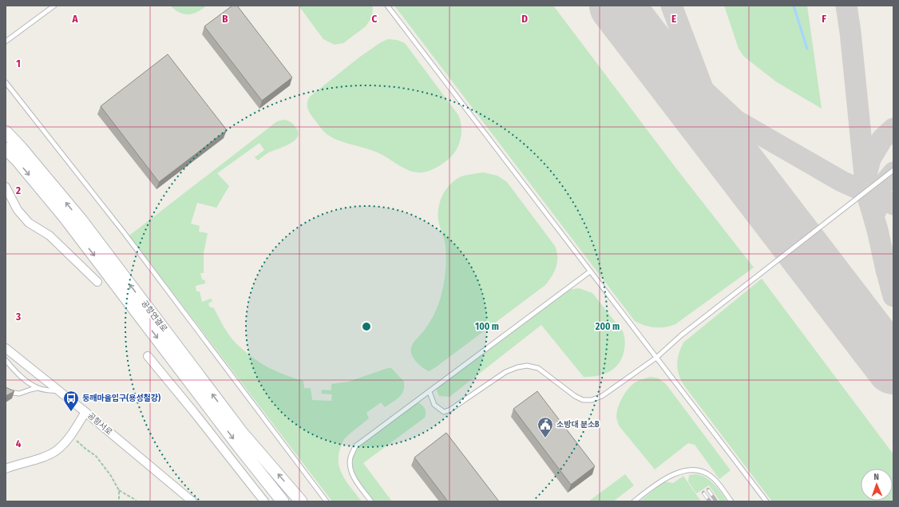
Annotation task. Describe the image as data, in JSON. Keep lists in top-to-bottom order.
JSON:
{
  "streets": {
    "street": ["공항연결로", "공항서로"]
  },
  "places": {
    "bus stop": ["둥깨마을입구(용성철강)"],
    "public building": ["소방대 분소B"]
  },
  "north": "top",
  "grid": {
    "columns": [
      "A",
      "B",
      "C",
      "D",
      "E",
      "F"
    ],
    "rows": [
      "1",
      "2",
      "3",
      "4"
    ]
  },
  "rings": ["100 m", "200 m"]
}
